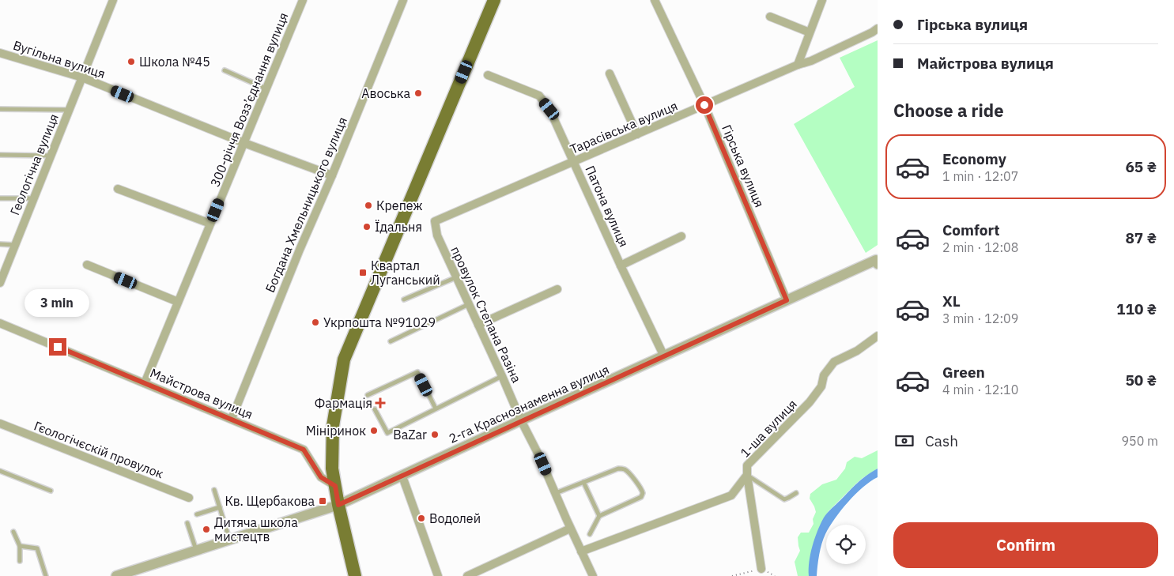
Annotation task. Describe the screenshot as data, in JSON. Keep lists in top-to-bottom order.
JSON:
{
  "streets": {
    "street": [
      "Вугільна вулиця",
      "300-річчя Возз’єднання вулиця",
      "Тарасівська вулиця",
      "Геологічна вулиця",
      "Гірська вулиця",
      "Богдана Хмельницького вулиця",
      "Патона вулиця",
      "провулок Степана Разіна",
      "Майстрова вулиця",
      "2-га Краснознаменна вулиця",
      "1-ша вулиця",
      "Гєологічєскій провулок"
    ]
  },
  "crossings": [
    ["Вугільна вулиця", "300-річчя Возз’єднання вулиця"],
    ["Вугільна вулиця", "Геологічна вулиця"],
    ["Вугільна вулиця", "Богдана Хмельницького вулиця"],
    ["300-річчя Возз’єднання вулиця", "Майстрова вулиця"],
    ["Тарасівська вулиця", "Гірська вулиця"],
    ["Тарасівська вулиця", "Патона вулиця"],
    ["Тарасівська вулиця", "провулок Степана Разіна"],
    ["Гірська вулиця", "2-га Краснознаменна вулиця"],
    ["Богдана Хмельницького вулиця", "Майстрова вулиця"],
    ["Патона вулиця", "2-га Краснознаменна вулиця"],
    ["провулок Степана Разіна", "2-га Краснознаменна вулиця"]
  ],
  "places": {
    "other": [
      "Школа №45",
      "Авоська",
      "Крепеж",
      "Їдальня",
      "Укрпошта №91029",
      "Мініринок",
      "BaZar",
      "Водолей",
      "Дитяча школа мистецтв"
    ],
    "transit": ["Квартал Луганський", "Кв. Щербакова"],
    "health": ["Фармація"]
  },
  "page": {
    "banner": ["Гірська вулиця", "Майстрова вулиця"],
    "heading": "Choose a ride",
    "list": [
      {
        "name": "Economy",
        "note": "1 min · 12:07",
        "value": "65 ₴"
      },
      {
        "name": "Comfort",
        "note": "2 min · 12:08",
        "value": "87 ₴"
      },
      {
        "name": "XL",
        "note": "3 min · 12:09",
        "value": "110 ₴"
      },
      {
        "name": "Green",
        "note": "4 min · 12:10",
        "value": "50 ₴"
      }
    ],
    "bubble": "3 min",
    "pay": ["Cash", "950 m"],
    "buttons": "Confirm"
  }
}
